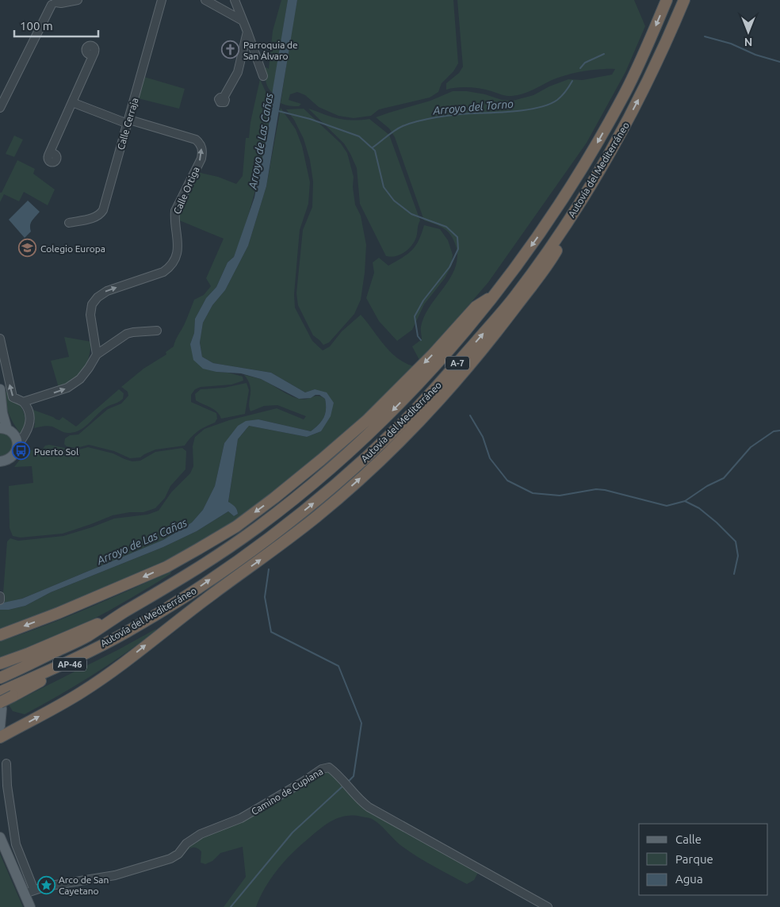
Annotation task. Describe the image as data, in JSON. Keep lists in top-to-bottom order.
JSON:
{
  "streets": {
    "highway": ["Autovía del Mediterráneo", "A-7", "AP-46"],
    "street": ["Calle Cerraja", "Calle Ortiga", "Camino de Cupiana"]
  },
  "crossings": [
    ["Calle Cerraja", "Calle Ortiga"],
    ["Autovía del Mediterráneo", "AP-46"]
  ],
  "water": ["Arroyo del Torno", "Arroyo de Las Cañas"],
  "places": {
    "church": ["Parroquia de San Álvaro"],
    "school or university": ["Colegio Europa"],
    "bus stop": ["Puerto Sol"],
    "place": ["Arco de San Cayetano"]
  },
  "legend": ["Calle", "Parque", "Agua"],
  "scale_bar": "100 m",
  "north": "bottom"
}
